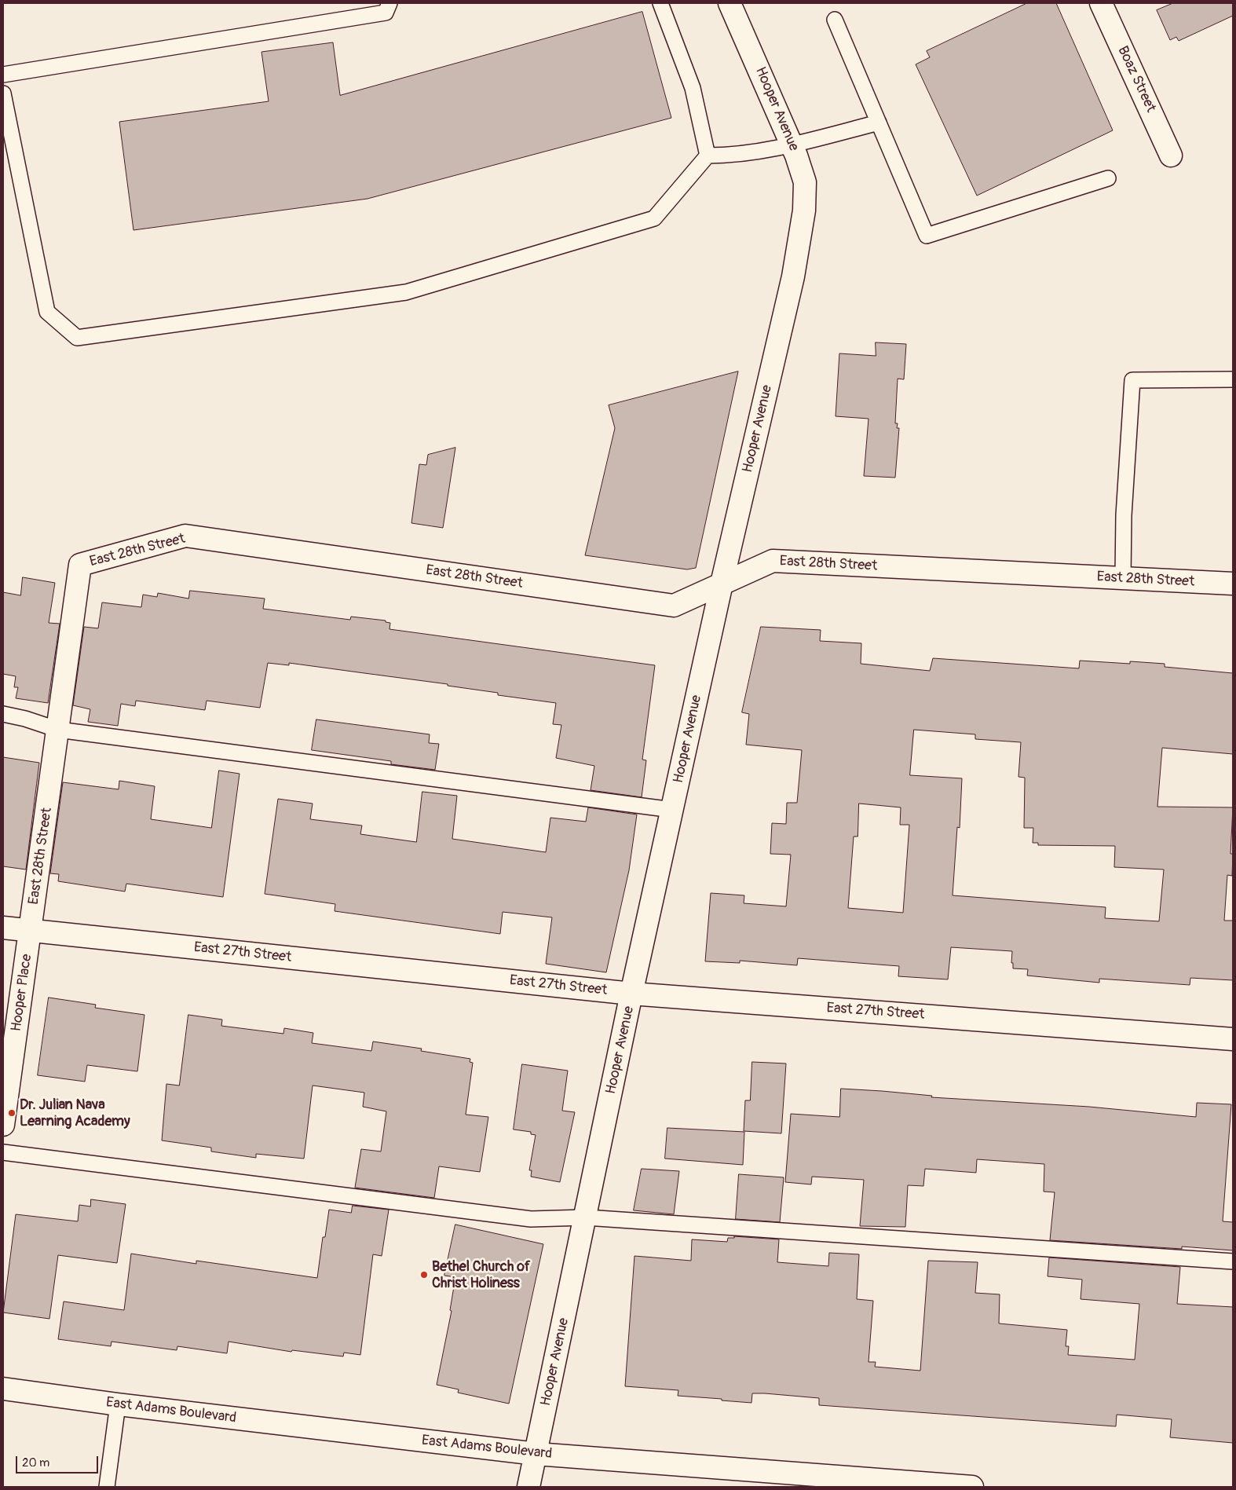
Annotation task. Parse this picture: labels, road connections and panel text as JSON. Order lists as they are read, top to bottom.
{
  "streets": {
    "street": [
      "Boaz Street",
      "Hooper Avenue",
      "East 28th Street",
      "East 27th Street",
      "Hooper Place",
      "East Adams Boulevard"
    ]
  },
  "crossings": [
    ["Hooper Avenue", "East 28th Street"],
    ["Hooper Avenue", "East 27th Street"],
    ["Hooper Avenue", "East Adams Boulevard"],
    ["East 28th Street", "East 27th Street"],
    ["East 28th Street", "Hooper Place"],
    ["East 27th Street", "Hooper Place"]
  ],
  "places": ["Dr. Julian Nava Learning Academy", "Bethel Church of Christ Holiness"],
  "scale_bar": "20 m"
}
